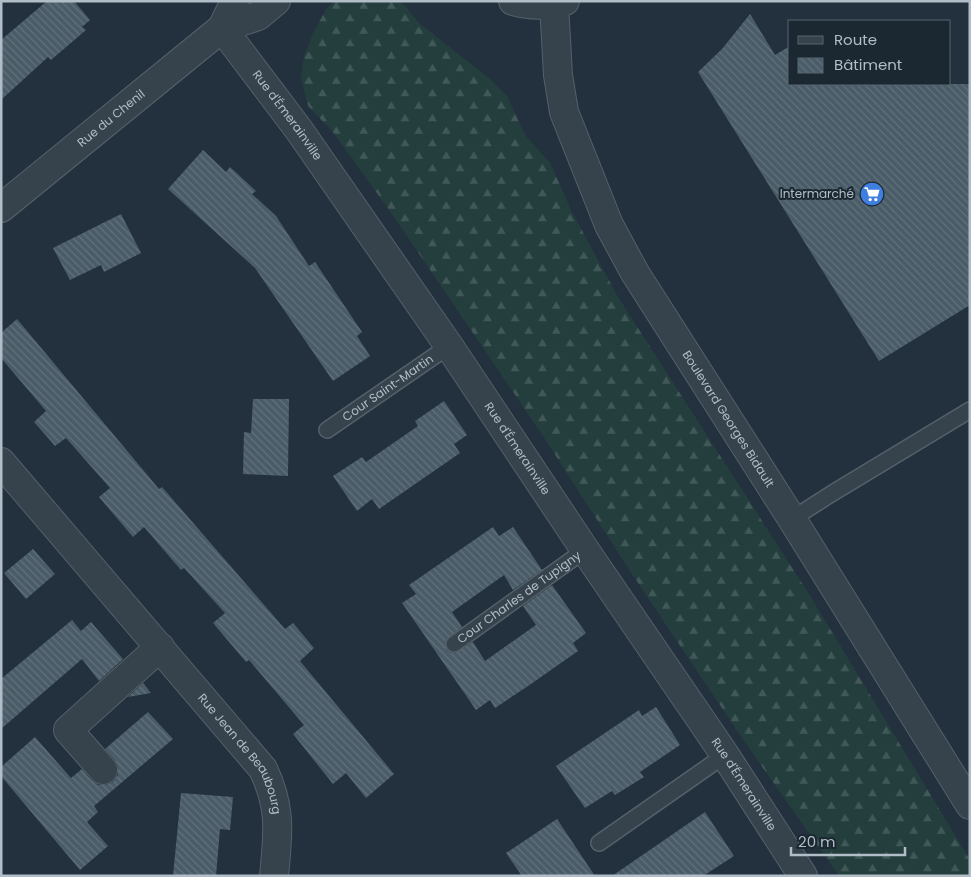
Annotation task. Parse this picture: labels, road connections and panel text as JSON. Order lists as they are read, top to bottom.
{
  "streets": {
    "street": [
      "Rue d'Émerainville",
      "Rue du Chenil",
      "Boulevard Georges Bidault",
      "Rue Jean de Beaubourg"
    ],
    "lane": ["Cour Saint-Martin", "Cour Charles de Tupigny"]
  },
  "crossings": [
    ["Rue d'Émerainville", "Rue du Chenil"],
    ["Rue d'Émerainville", "Cour Saint-Martin"],
    ["Rue d'Émerainville", "Cour Charles de Tupigny"]
  ],
  "places": {
    "supermarket": ["Intermarché"]
  },
  "legend": ["Route", "Bâtiment"],
  "scale_bar": "20 m"
}
